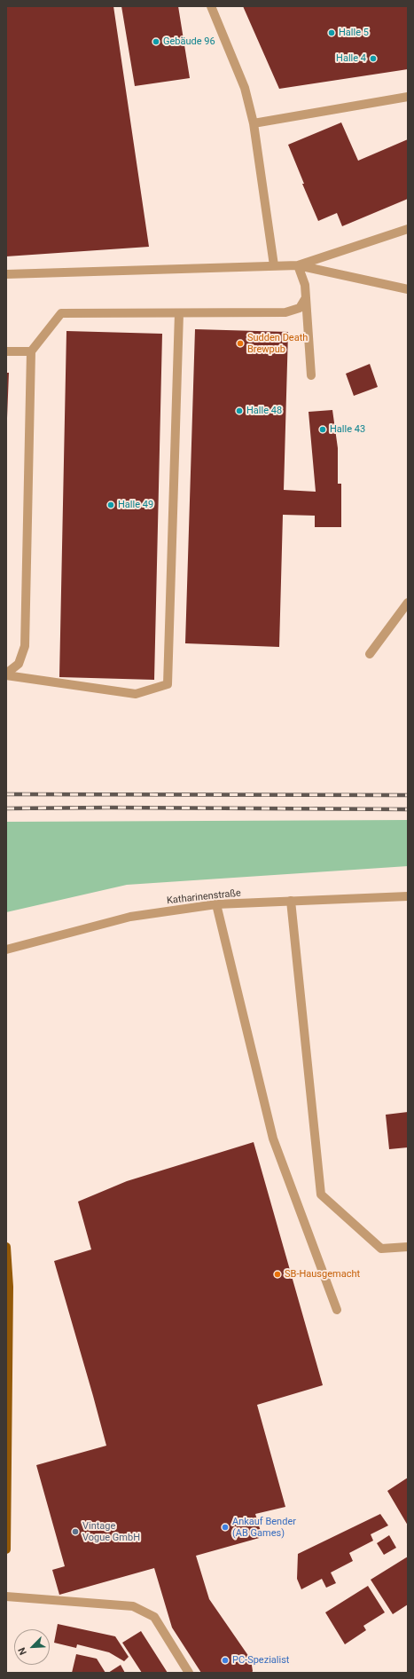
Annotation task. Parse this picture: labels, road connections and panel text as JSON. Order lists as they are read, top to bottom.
{
  "streets": {
    "street": ["Katharinenstraße"]
  },
  "places": [
    "Halle 5",
    "Gebäude 96",
    "Halle 4",
    "Sudden Death Brewpub",
    "Halle 48",
    "Halle 43",
    "Halle 49",
    "SB-Hausgemacht",
    "Ankauf Bender (AB Games)",
    "Vintage Vogue GmbH",
    "PC-Spezialist"
  ],
  "north": "bottom left"
}
